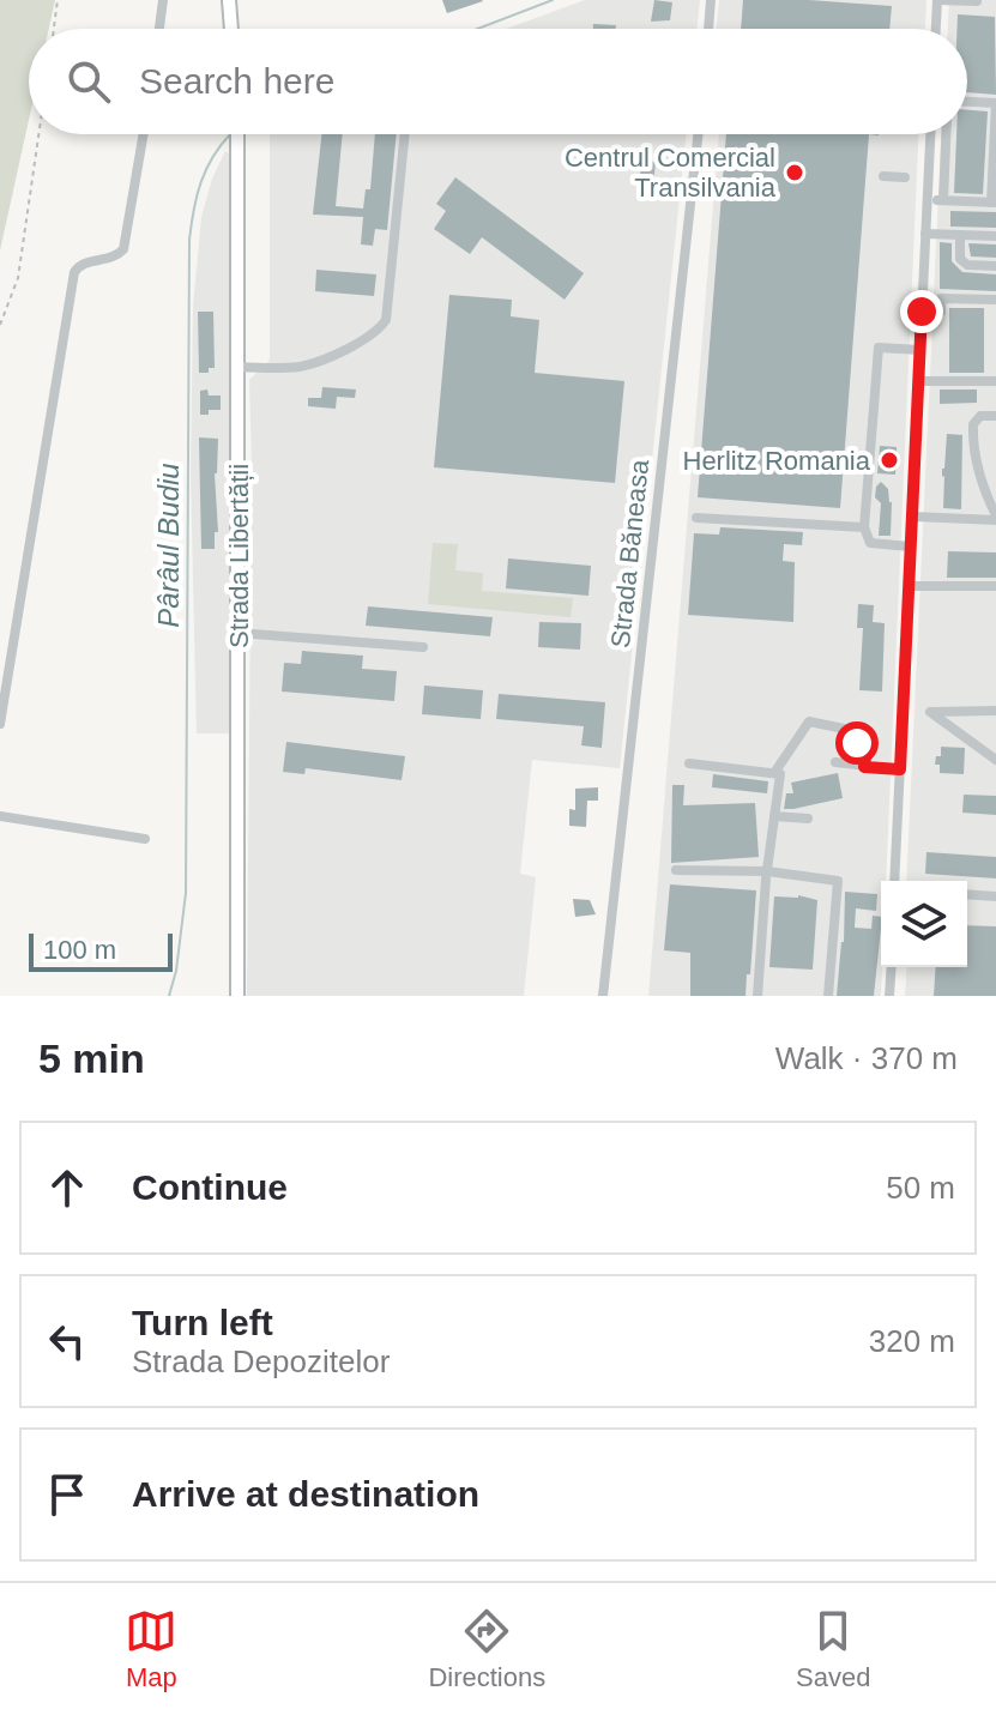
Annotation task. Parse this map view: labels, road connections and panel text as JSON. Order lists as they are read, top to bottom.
{
  "streets": {
    "main road": ["Strada Libertății"],
    "street": ["Strada Băneasa"]
  },
  "water": ["Pârâul Budiu"],
  "places": ["Centrul Comercial Transilvania", "Herlitz Romania"],
  "scale_bar": "100 m",
  "page": {
    "search": "Search here",
    "scale": "100 m",
    "heading": ["5 min", "Walk · 370 m"],
    "list": [
      ["Continue", "50 m"],
      ["Turn left", "Strada Depozitelor", "320 m"],
      "Arrive at destination"
    ],
    "nav": ["Map", "Directions", "Saved"]
  }
}
